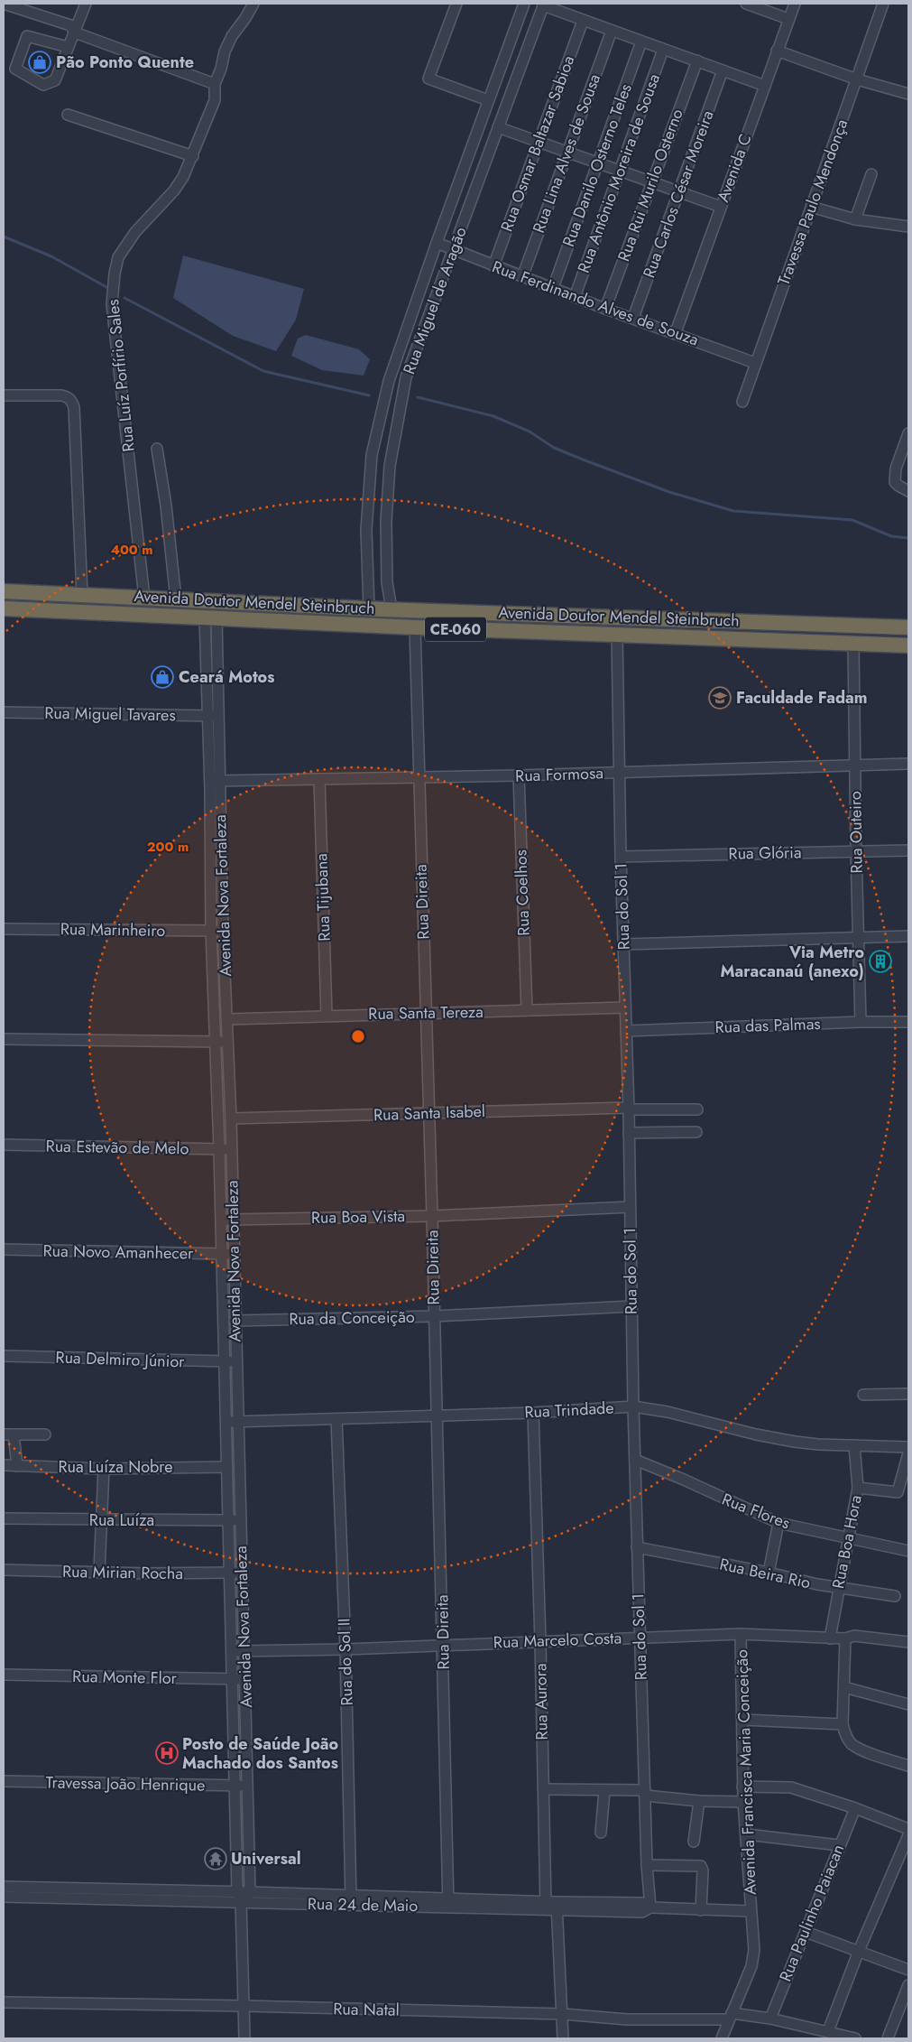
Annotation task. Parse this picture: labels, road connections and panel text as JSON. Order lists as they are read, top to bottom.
{
  "streets": {
    "highway": ["Avenida Doutor Mendel Steinbruch", "CE-060"],
    "street": [
      "Rua Osmar Baltazar Sabioa",
      "Rua Lina Alves de Sousa",
      "Rua Danilo Osterno Teles",
      "Avenida C",
      "Rua Antônio Moreira de Sousa",
      "Rua Rui Murilo Osterno",
      "Rua Carlos César Moreira",
      "Travessa Paulo Mendonça",
      "Rua Miguel de Aragão",
      "Rua Ferdinando Alves de Souza",
      "Rua Luíz Porfírio Sales",
      "Rua Miguel Tavares",
      "Rua Formosa",
      "Rua Outeiro",
      "Rua Glória",
      "Rua Coelhos",
      "Avenida Nova Fortaleza",
      "Rua Tijubana",
      "Rua Direita",
      "Rua do Sol 1",
      "Rua Marinheiro",
      "Rua Santa Tereza",
      "Rua das Palmas",
      "Rua Santa Isabel",
      "Rua Estevão de Melo",
      "Rua Boa Vista",
      "Rua Novo Amanhecer",
      "Rua da Conceição",
      "Rua Delmiro Júnior",
      "Rua Trindade",
      "Rua Luíza Nobre",
      "Rua Flores",
      "Rua Luíza",
      "Rua Boa Hora",
      "Rua Mirian Rocha",
      "Rua Beira Rio",
      "Rua Marcelo Costa",
      "Rua do Sol II",
      "Rua Monte Flor",
      "Rua Aurora",
      "Avenida Francisca Maria Conceição",
      "Travessa João Henrique",
      "Rua 24 de Maio",
      "Rua Paulinho Paiacan",
      "Rua Natal"
    ]
  },
  "crossings": [
    ["Rua Osmar Baltazar Sabioa", "Rua Ferdinando Alves de Souza"],
    ["Rua Lina Alves de Sousa", "Rua Ferdinando Alves de Souza"],
    ["Rua Danilo Osterno Teles", "Rua Ferdinando Alves de Souza"],
    ["Avenida C", "Rua Ferdinando Alves de Souza"],
    ["Rua Antônio Moreira de Sousa", "Rua Ferdinando Alves de Souza"],
    ["Rua Rui Murilo Osterno", "Rua Ferdinando Alves de Souza"],
    ["Rua Carlos César Moreira", "Rua Ferdinando Alves de Souza"],
    ["Travessa Paulo Mendonça", "Rua Ferdinando Alves de Souza"],
    ["Rua Miguel de Aragão", "Rua Ferdinando Alves de Souza"],
    ["Rua Miguel de Aragão", "Avenida Doutor Mendel Steinbruch"],
    ["Rua Luíz Porfírio Sales", "Avenida Doutor Mendel Steinbruch"],
    ["Avenida Doutor Mendel Steinbruch", "Rua Outeiro"],
    ["Avenida Doutor Mendel Steinbruch", "Avenida Nova Fortaleza"],
    ["Avenida Doutor Mendel Steinbruch", "Rua Direita"],
    ["Avenida Doutor Mendel Steinbruch", "Rua do Sol 1"],
    ["Rua Miguel Tavares", "Avenida Nova Fortaleza"],
    ["Rua Formosa", "Rua Outeiro"],
    ["Rua Formosa", "Rua Coelhos"],
    ["Rua Formosa", "Avenida Nova Fortaleza"],
    ["Rua Formosa", "Rua Tijubana"],
    ["Rua Formosa", "Rua Direita"],
    ["Rua Formosa", "Rua do Sol 1"],
    ["Rua Outeiro", "Rua Glória"],
    ["Rua Outeiro", "Rua das Palmas"],
    ["Rua Glória", "Rua do Sol 1"],
    ["Rua Coelhos", "Rua Santa Tereza"],
    ["Avenida Nova Fortaleza", "Rua Marinheiro"],
    ["Avenida Nova Fortaleza", "Rua Santa Tereza"],
    ["Avenida Nova Fortaleza", "Rua Santa Isabel"],
    ["Avenida Nova Fortaleza", "Rua Estevão de Melo"],
    ["Avenida Nova Fortaleza", "Rua Boa Vista"],
    ["Avenida Nova Fortaleza", "Rua Novo Amanhecer"],
    ["Avenida Nova Fortaleza", "Rua da Conceição"],
    ["Avenida Nova Fortaleza", "Rua Delmiro Júnior"],
    ["Avenida Nova Fortaleza", "Rua Trindade"],
    ["Avenida Nova Fortaleza", "Rua Luíza Nobre"],
    ["Avenida Nova Fortaleza", "Rua Luíza"],
    ["Avenida Nova Fortaleza", "Rua Mirian Rocha"],
    ["Avenida Nova Fortaleza", "Rua Marcelo Costa"],
    ["Avenida Nova Fortaleza", "Rua Monte Flor"],
    ["Avenida Nova Fortaleza", "Travessa João Henrique"],
    ["Avenida Nova Fortaleza", "Rua 24 de Maio"],
    ["Avenida Nova Fortaleza", "Rua Natal"],
    ["Rua Tijubana", "Rua Santa Tereza"],
    ["Rua Direita", "Rua Santa Tereza"],
    ["Rua Direita", "Rua Santa Isabel"],
    ["Rua Direita", "Rua Boa Vista"],
    ["Rua Direita", "Rua da Conceição"],
    ["Rua Direita", "Rua Trindade"],
    ["Rua Direita", "Rua Marcelo Costa"],
    ["Rua Direita", "Rua 24 de Maio"],
    ["Rua do Sol 1", "Rua Santa Tereza"],
    ["Rua do Sol 1", "Rua das Palmas"],
    ["Rua do Sol 1", "Rua Santa Isabel"],
    ["Rua do Sol 1", "Rua Boa Vista"],
    ["Rua do Sol 1", "Rua da Conceição"],
    ["Rua do Sol 1", "Rua Trindade"],
    ["Rua do Sol 1", "Rua Flores"],
    ["Rua do Sol 1", "Rua Beira Rio"],
    ["Rua do Sol 1", "Rua Marcelo Costa"],
    ["Rua do Sol 1", "Rua 24 de Maio"],
    ["Rua Trindade", "Rua Boa Hora"],
    ["Rua Trindade", "Rua do Sol II"],
    ["Rua Trindade", "Rua Aurora"],
    ["Rua Flores", "Rua Boa Hora"],
    ["Rua Boa Hora", "Rua Beira Rio"],
    ["Rua Boa Hora", "Rua Marcelo Costa"],
    ["Rua Marcelo Costa", "Rua do Sol II"],
    ["Rua Marcelo Costa", "Rua Aurora"],
    ["Rua Marcelo Costa", "Avenida Francisca Maria Conceição"],
    ["Rua do Sol II", "Rua 24 de Maio"],
    ["Rua Aurora", "Rua 24 de Maio"],
    ["Avenida Francisca Maria Conceição", "Rua 24 de Maio"],
    ["Avenida Francisca Maria Conceição", "Rua Natal"],
    ["Rua Paulinho Paiacan", "Rua Natal"]
  ],
  "places": {
    "shop": ["Pão Ponto Quente", "Ceará Motos"],
    "school or university": ["Faculdade Fadam"],
    "building": ["Via Metro Maracanaú (anexo)"],
    "hospital": ["Posto de Saúde João Machado dos Santos"],
    "temple": ["Universal"]
  },
  "rings": ["400 m", "200 m"]
}
